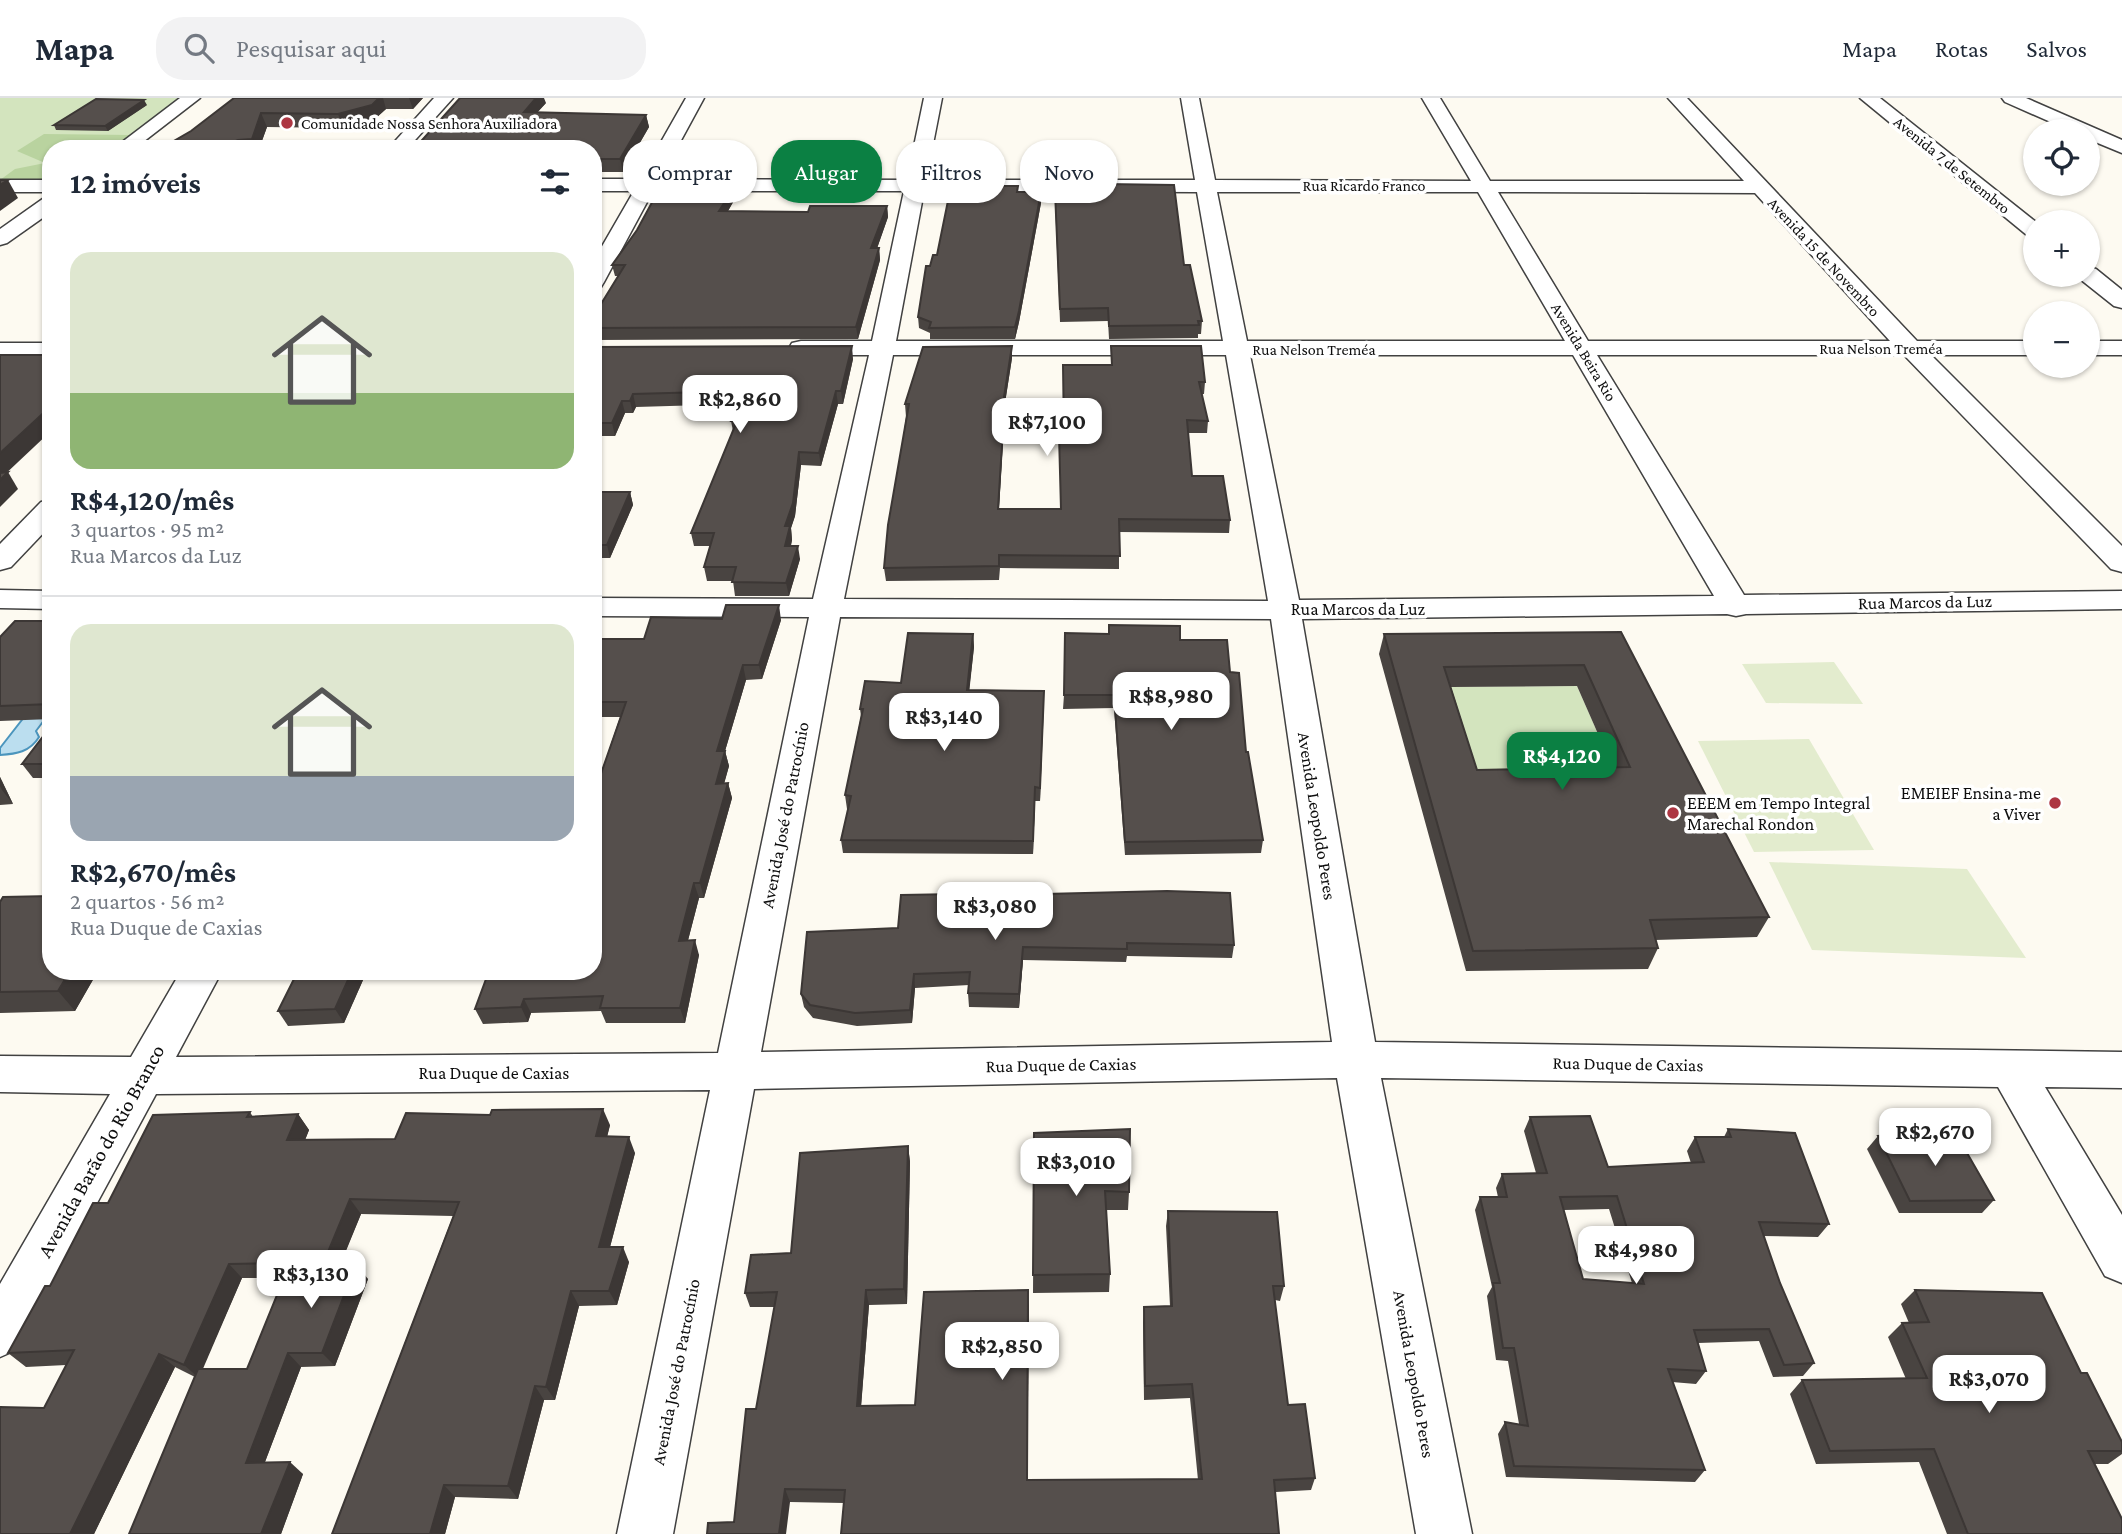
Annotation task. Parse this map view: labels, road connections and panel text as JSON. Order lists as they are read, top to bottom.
{
  "streets": {
    "street": [
      "Avenida 7 de Setembro",
      "Rua Ricardo Franco",
      "Avenida 15 de Novembro",
      "Rua Nelson Treméa",
      "Avenida Beira Rio",
      "Rua Marcos da Luz",
      "Avenida José do Patrocínio",
      "Avenida Leopoldo Peres",
      "Rua Duque de Caxias",
      "Avenida Barão do Rio Branco"
    ]
  },
  "crossings": [
    ["Rua Ricardo Franco", "Avenida 15 de Novembro"],
    ["Rua Ricardo Franco", "Avenida Beira Rio"],
    ["Rua Ricardo Franco", "Avenida Leopoldo Peres"],
    ["Avenida 15 de Novembro", "Rua Nelson Treméa"],
    ["Rua Nelson Treméa", "Avenida Beira Rio"],
    ["Rua Nelson Treméa", "Avenida José do Patrocínio"],
    ["Rua Nelson Treméa", "Avenida Leopoldo Peres"],
    ["Avenida Beira Rio", "Rua Marcos da Luz"],
    ["Rua Marcos da Luz", "Avenida José do Patrocínio"],
    ["Rua Marcos da Luz", "Avenida Leopoldo Peres"],
    ["Avenida José do Patrocínio", "Rua Duque de Caxias"],
    ["Avenida Leopoldo Peres", "Rua Duque de Caxias"],
    ["Rua Duque de Caxias", "Avenida Barão do Rio Branco"]
  ],
  "places": ["Comunidade Nossa Senhora Auxiliadora", "EMEIEF Ensina-me a Viver", "EEEM em Tempo Integral Marechal Rondon"],
  "page": {
    "header": "Mapa",
    "search": "Pesquisar aqui",
    "nav": ["Mapa", "Rotas", "Salvos"],
    "map_buttons": ["+", "−"],
    "chip": [
      "Comprar",
      "Alugar",
      "Filtros",
      "Novo"
    ],
    "heading": "12 imóveis",
    "list": [
      {
        "name": "R$4,120/mês",
        "note": "3 quartos · 95 m² · Rua Marcos da Luz"
      },
      {
        "name": "R$2,670/mês",
        "note": "2 quartos · 56 m² · Rua Duque de Caxias"
      }
    ],
    "price": [
      "R$2,860",
      "R$7,100",
      "R$8,980",
      "R$3,140",
      "R$4,120",
      "R$3,080",
      "R$2,670",
      "R$3,010",
      "R$4,980",
      "R$3,130",
      "R$2,850",
      "R$3,070"
    ]
  }
}
